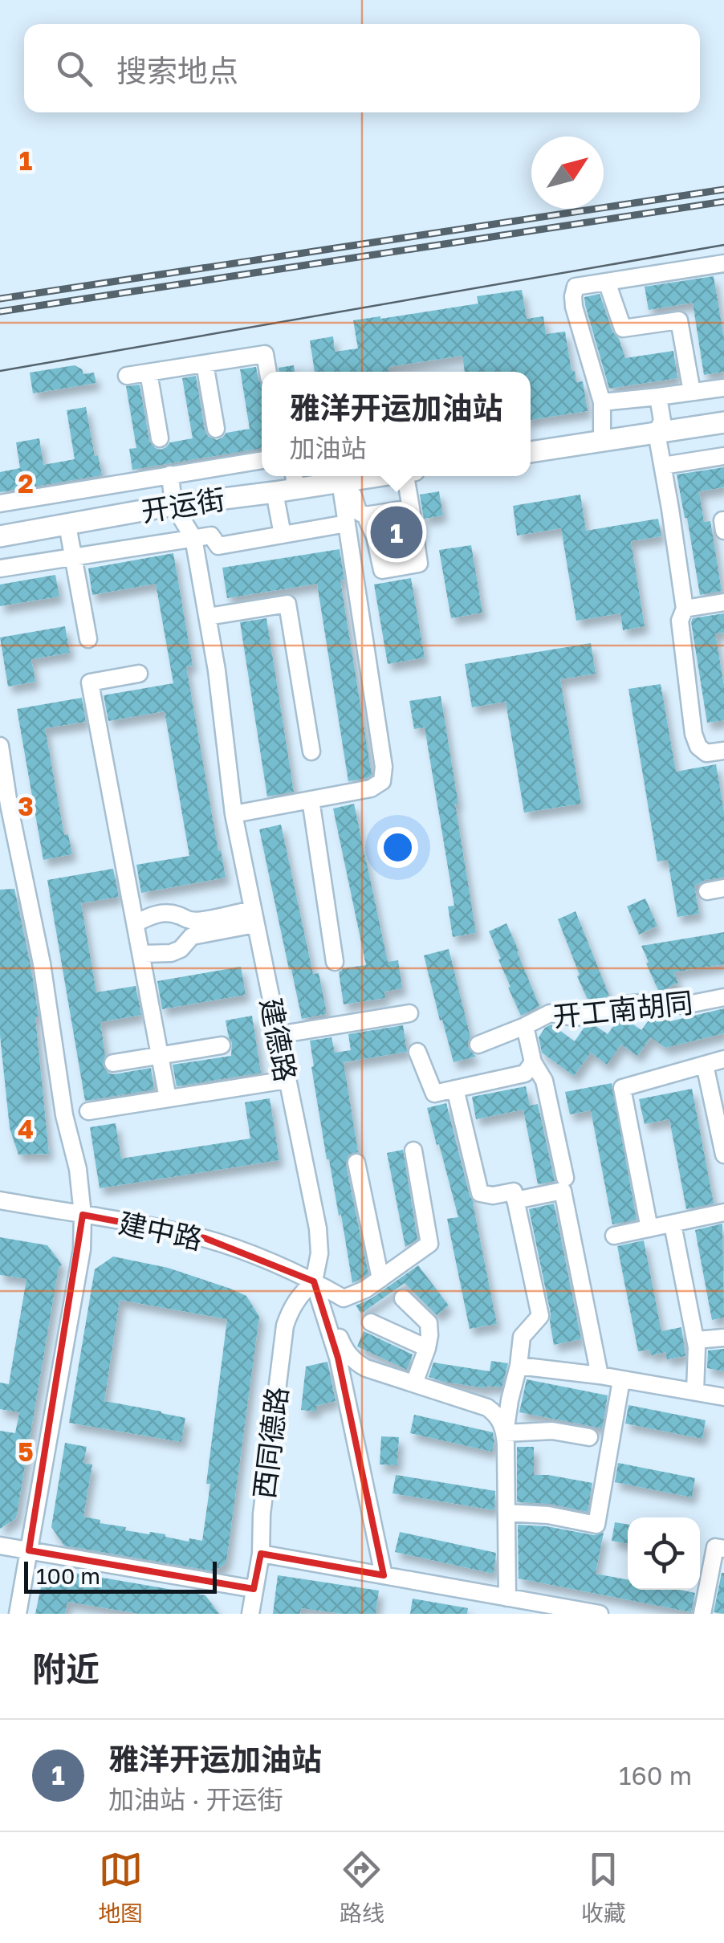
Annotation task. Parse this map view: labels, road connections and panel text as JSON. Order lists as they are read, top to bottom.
{
  "streets": {
    "main road": ["开运街"],
    "street": [
      "开工南胡同",
      "建德路",
      "建中路",
      "西同德路"
    ]
  },
  "crossings": [
    ["开运街", "建德路"],
    ["建德路", "建中路"],
    ["建德路", "西同德路"],
    ["建中路", "西同德路"]
  ],
  "scale_bar": "100 m",
  "north": "top right",
  "page": {
    "search": "搜索地点",
    "popup": ["雅洋开运加油站", "加油站"],
    "pins": "1",
    "scale": "100 m",
    "heading": "附近",
    "list": [
      {
        "mark": "1",
        "name": "雅洋开运加油站",
        "note": "加油站 · 开运街",
        "value": "160 m"
      }
    ],
    "nav": ["地图", "路线", "收藏"]
  },
  "grid": {
    "rows": [
      "1",
      "2",
      "3",
      "4",
      "5"
    ]
  }
}
